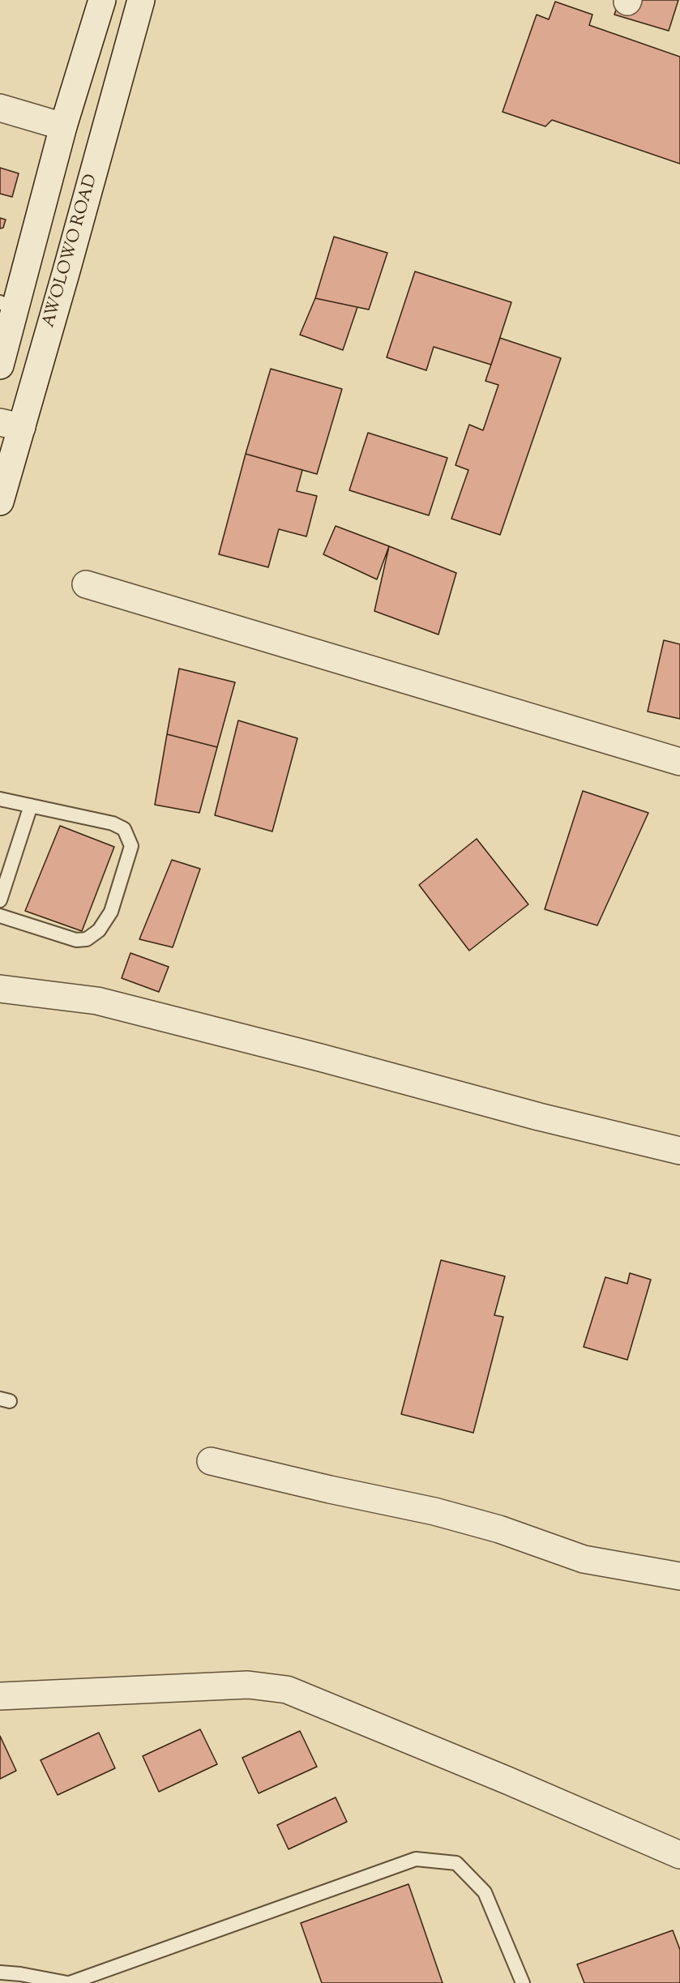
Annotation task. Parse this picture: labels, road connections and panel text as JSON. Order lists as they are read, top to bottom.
{
  "streets": {
    "street": ["AWOLOWO ROAD"]
  }
}
